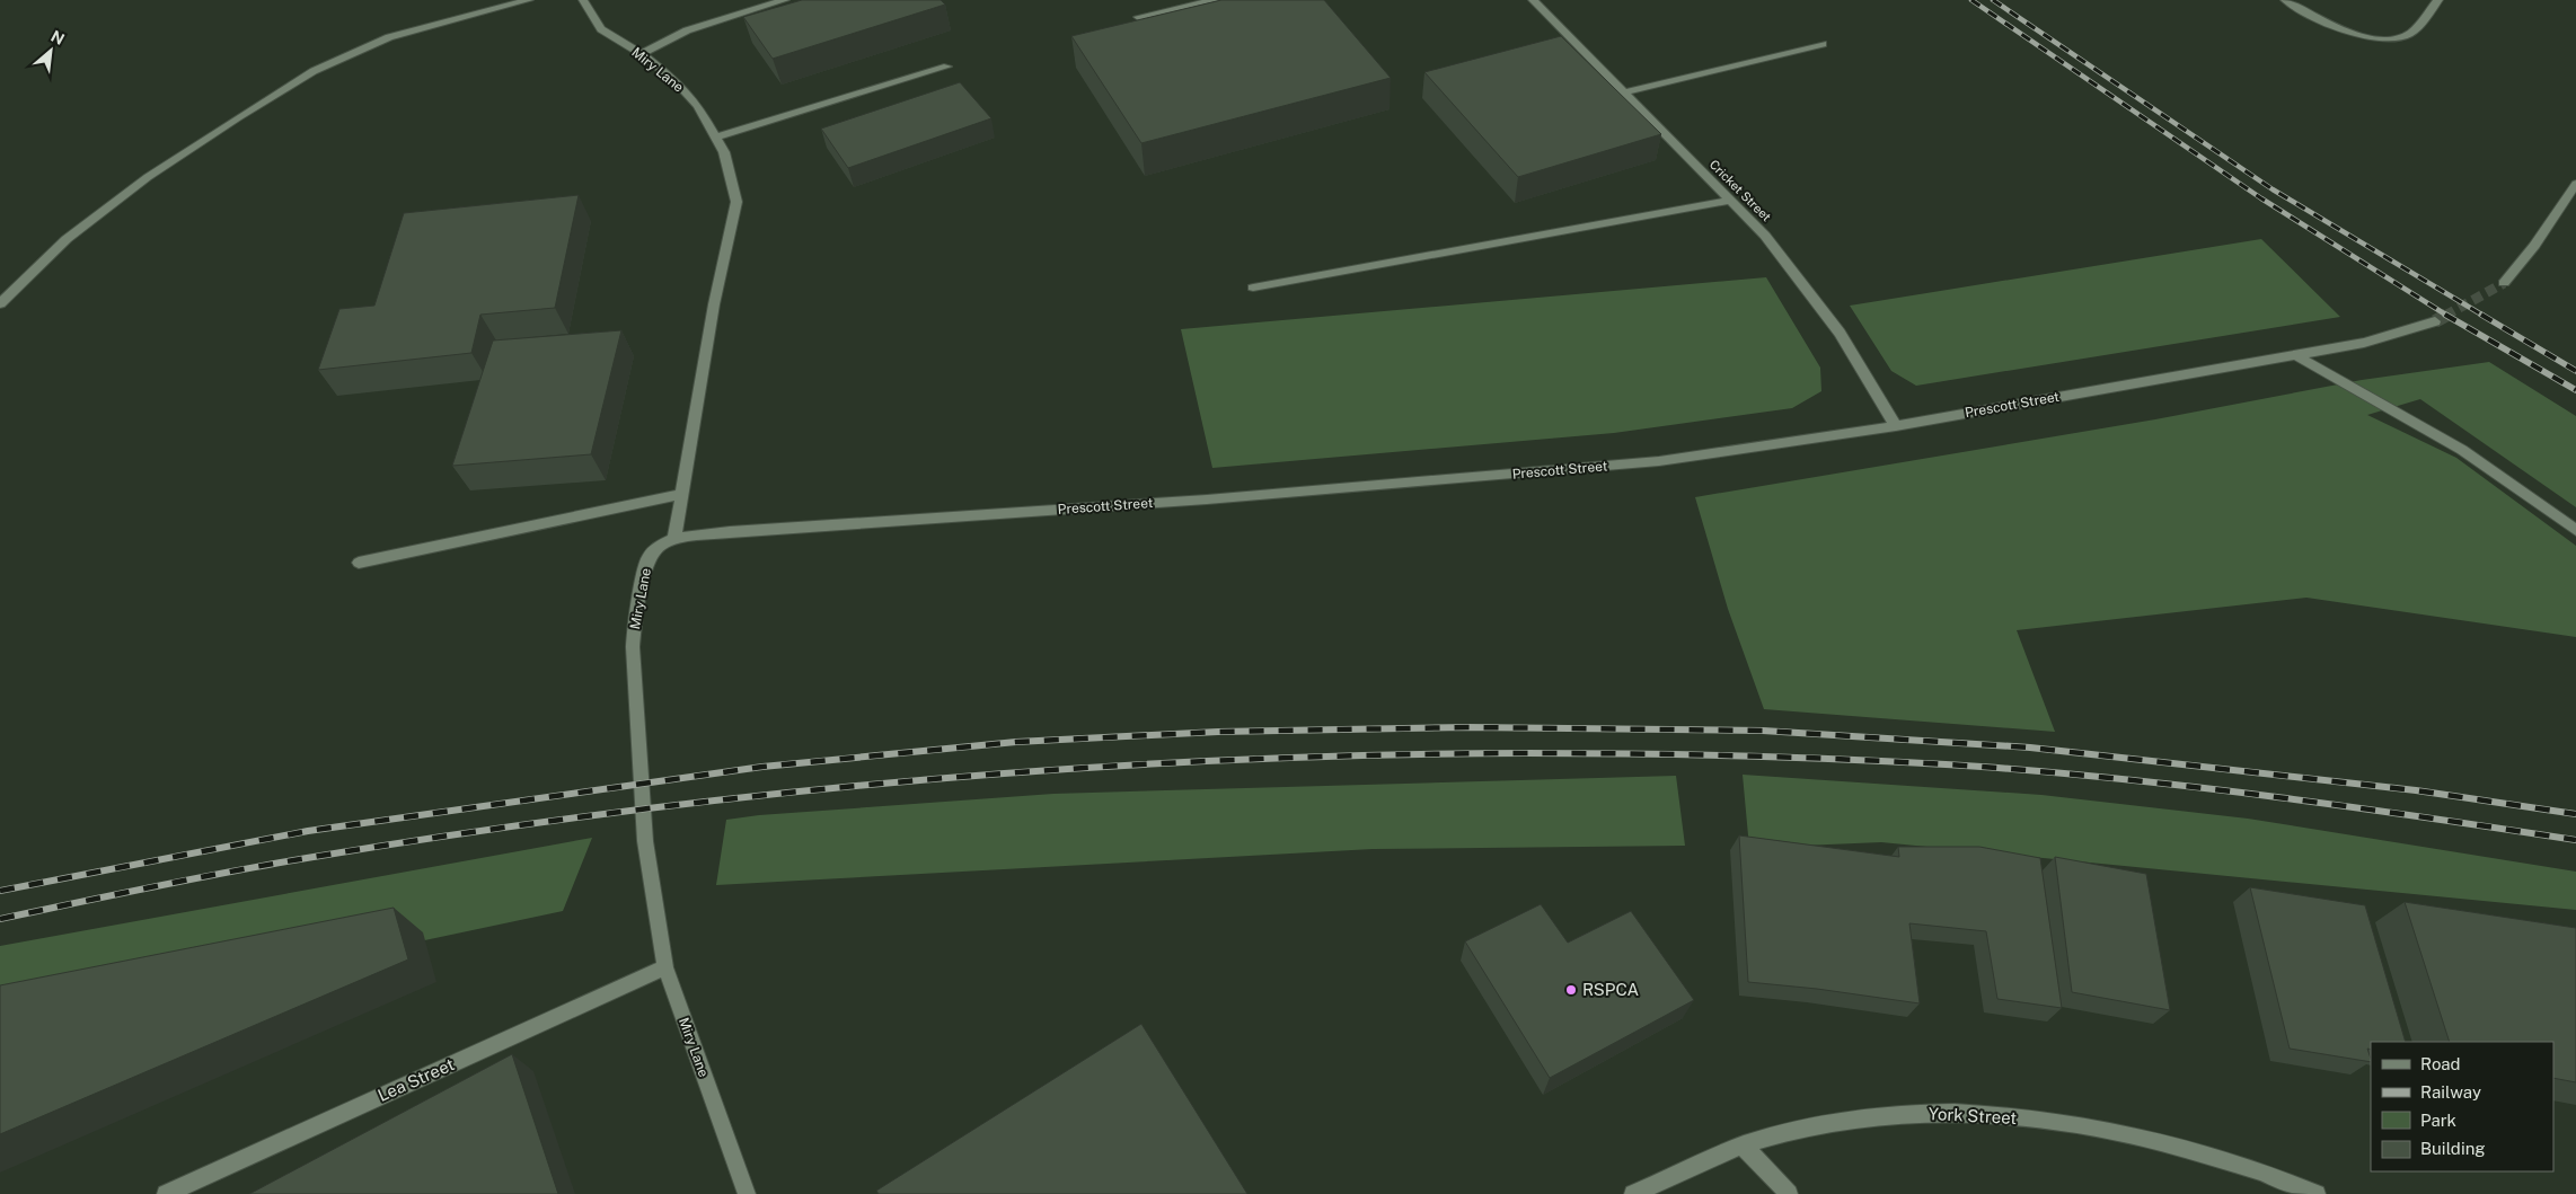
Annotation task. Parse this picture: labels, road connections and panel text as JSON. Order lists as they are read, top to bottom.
{
  "streets": {
    "street": [
      "Miry Lane",
      "Cricket Street",
      "Prescott Street",
      "Lea Street",
      "York Street"
    ]
  },
  "crossings": [
    ["Miry Lane", "Prescott Street"],
    ["Miry Lane", "Lea Street"],
    ["Cricket Street", "Prescott Street"]
  ],
  "places": ["RSPCA"],
  "legend": [
    "Road",
    "Railway",
    "Park",
    "Building"
  ],
  "north": "top right"
}
